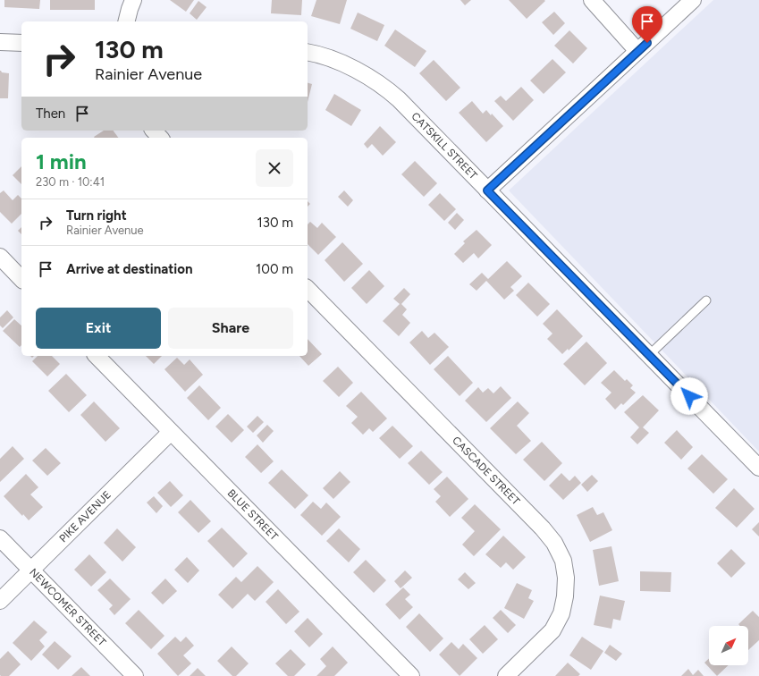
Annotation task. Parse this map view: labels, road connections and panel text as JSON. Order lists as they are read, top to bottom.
{
  "streets": {
    "street": [
      "CATSKILL STREET",
      "CASCADE STREET",
      "BLUE STREET",
      "PIKE AVENUE",
      "NEWCOMER STREET"
    ]
  },
  "crossings": [
    ["BLUE STREET", "PIKE AVENUE"],
    ["PIKE AVENUE", "NEWCOMER STREET"]
  ],
  "north": "top right",
  "page": {
    "turn": ["130 m", "Rainier Avenue"],
    "then": "Then",
    "heading": ["1 min", "230 m · 10:41"],
    "list": [
      {
        "name": "Turn right",
        "note": "Rainier Avenue",
        "value": "130 m"
      },
      {
        "name": "Arrive at destination",
        "value": "100 m"
      }
    ],
    "buttons": ["Exit", "Share"]
  }
}
